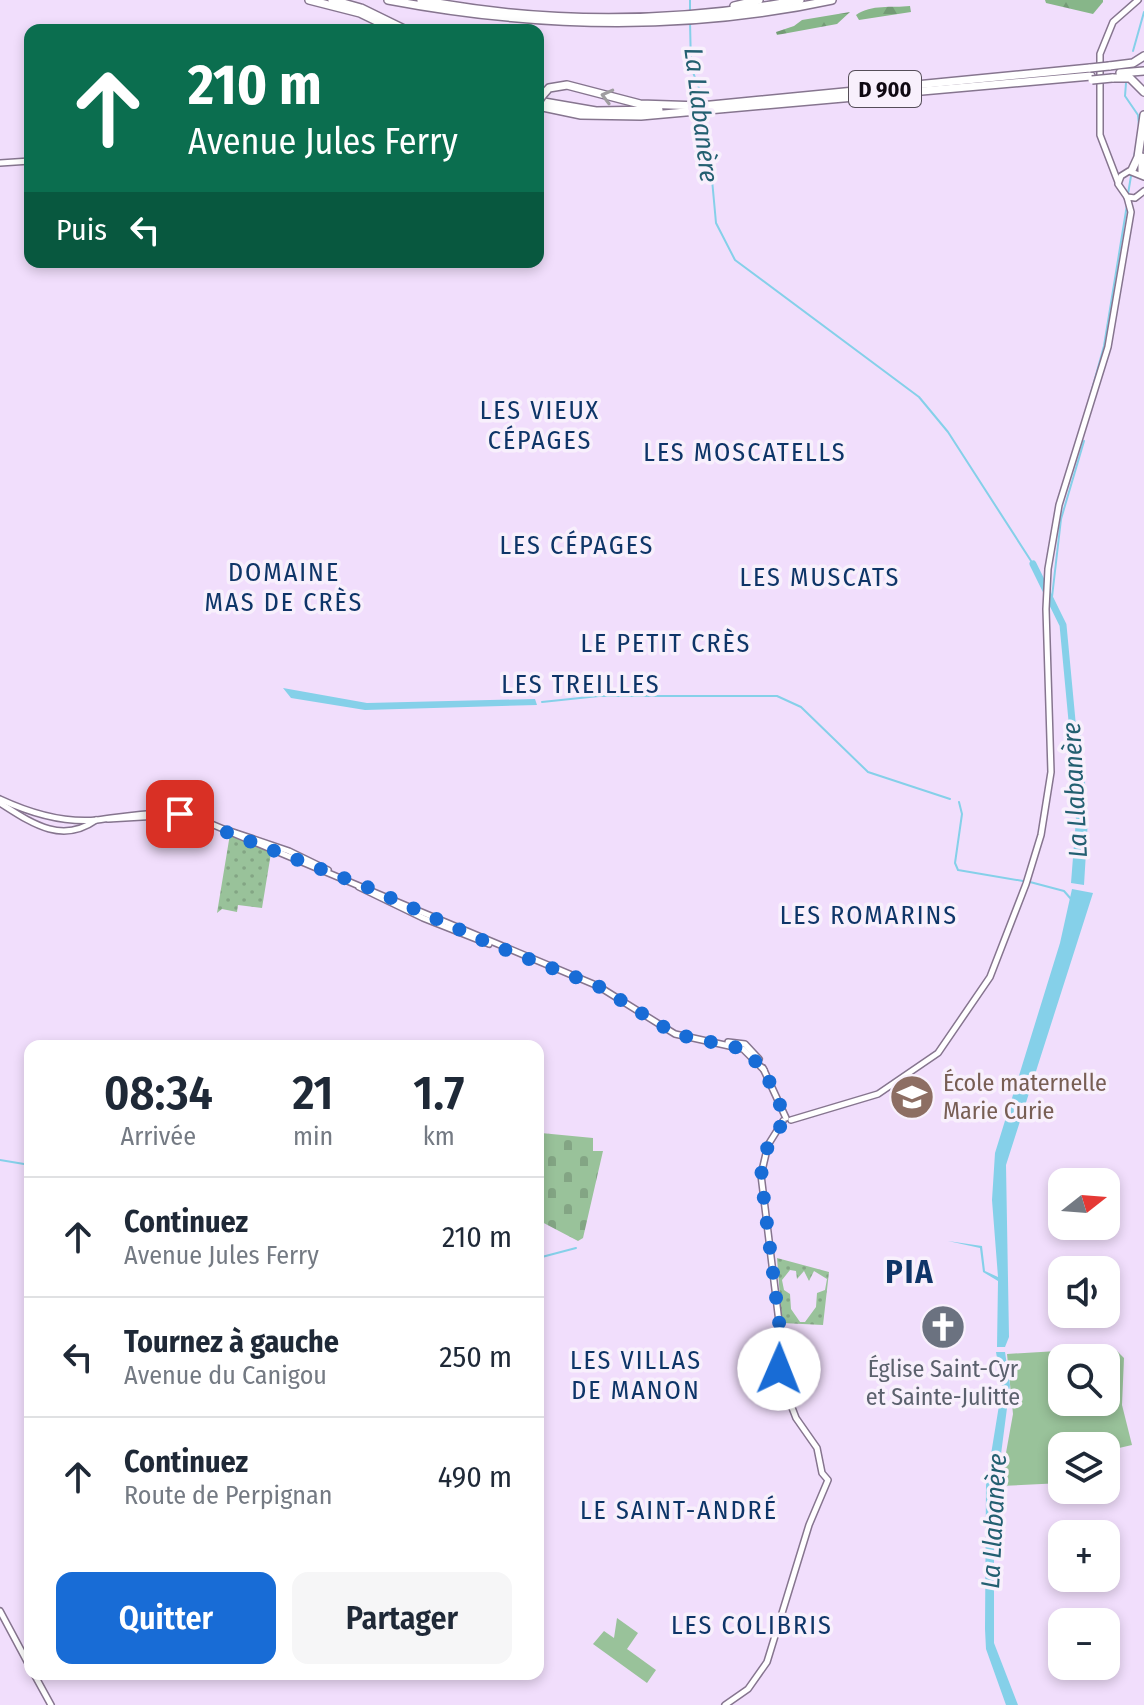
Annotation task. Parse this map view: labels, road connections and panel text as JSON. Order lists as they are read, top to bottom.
{
  "streets": {
    "highway": ["D 900"]
  },
  "districts": [
    "LES VIEUX CÉPAGES",
    "LES MOSCATELLS",
    "LES CÉPAGES",
    "DOMAINE MAS DE CRÈS",
    "LES MUSCATS",
    "LE PETIT CRÈS",
    "LES TREILLES",
    "LES ROMARINS",
    "PIA",
    "LES VILLAS DE MANON",
    "LE SAINT-ANDRÉ",
    "LES COLIBRIS"
  ],
  "water": ["La Llabanère"],
  "places": {
    "school or university": ["École maternelle Marie Curie"],
    "church": ["Église Saint-Cyr et Sainte-Julitte"]
  },
  "north": "right",
  "page": {
    "turn": ["210 m", "Avenue Jules Ferry"],
    "then": "Puis",
    "eta": [
      "08:34",
      "Arrivée",
      "21",
      "min",
      "1.7",
      "km"
    ],
    "map_buttons": ["+", "−"],
    "list": [
      {
        "name": "Continuez",
        "note": "Avenue Jules Ferry",
        "value": "210 m"
      },
      {
        "name": "Tournez à gauche",
        "note": "Avenue du Canigou",
        "value": "250 m"
      },
      {
        "name": "Continuez",
        "note": "Route de Perpignan",
        "value": "490 m"
      }
    ],
    "buttons": ["Quitter", "Partager"]
  }
}
